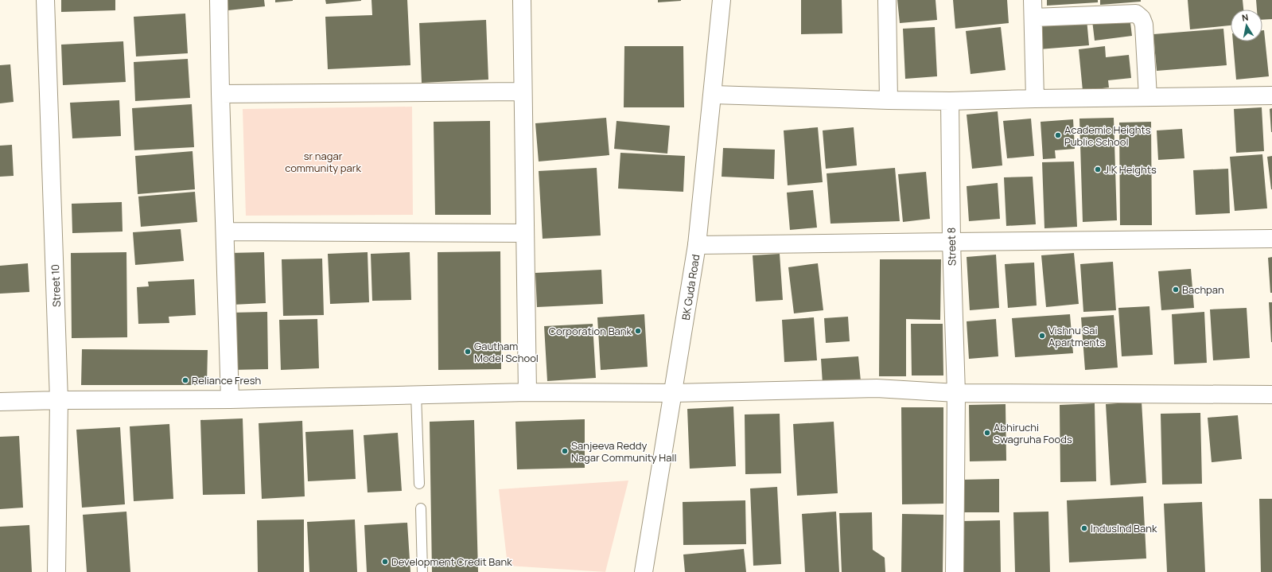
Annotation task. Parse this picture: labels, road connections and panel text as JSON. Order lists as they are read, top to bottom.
{
  "streets": {
    "street": ["Street 8", "Street 10", "BK Guda Road"]
  },
  "parks": ["sr nagar community park"],
  "places": [
    "Academic Heights Public School",
    "J.K Heights",
    "Bachpan",
    "Corporation Bank",
    "Vishnu Sai Apartments",
    "Gautham Model School",
    "Reliance Fresh",
    "Abhiruchi Swagruha Foods",
    "Sanjeeva Reddy Nagar Community Hall",
    "IndusInd Bank",
    "Development Credit Bank"
  ],
  "north": "top"
}
